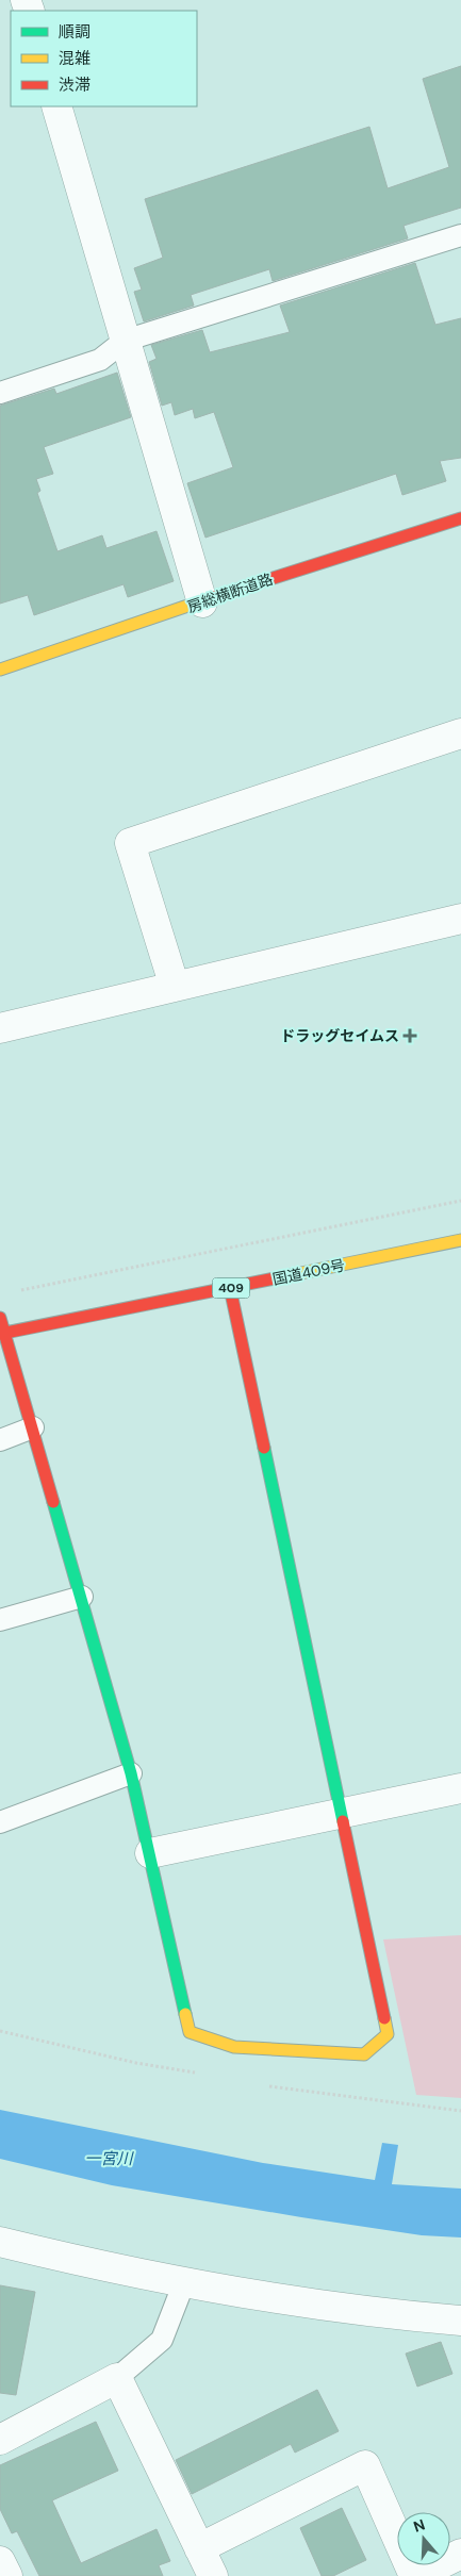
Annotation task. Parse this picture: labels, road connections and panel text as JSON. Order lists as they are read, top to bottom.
{
  "streets": {
    "main road": ["房総横断道路", "国道409号", "409"]
  },
  "water": ["一宮川"],
  "places": {
    "health": ["ドラッグセイムス"]
  },
  "legend": ["順調", "混雑", "渋滞"],
  "north": "top"
}
